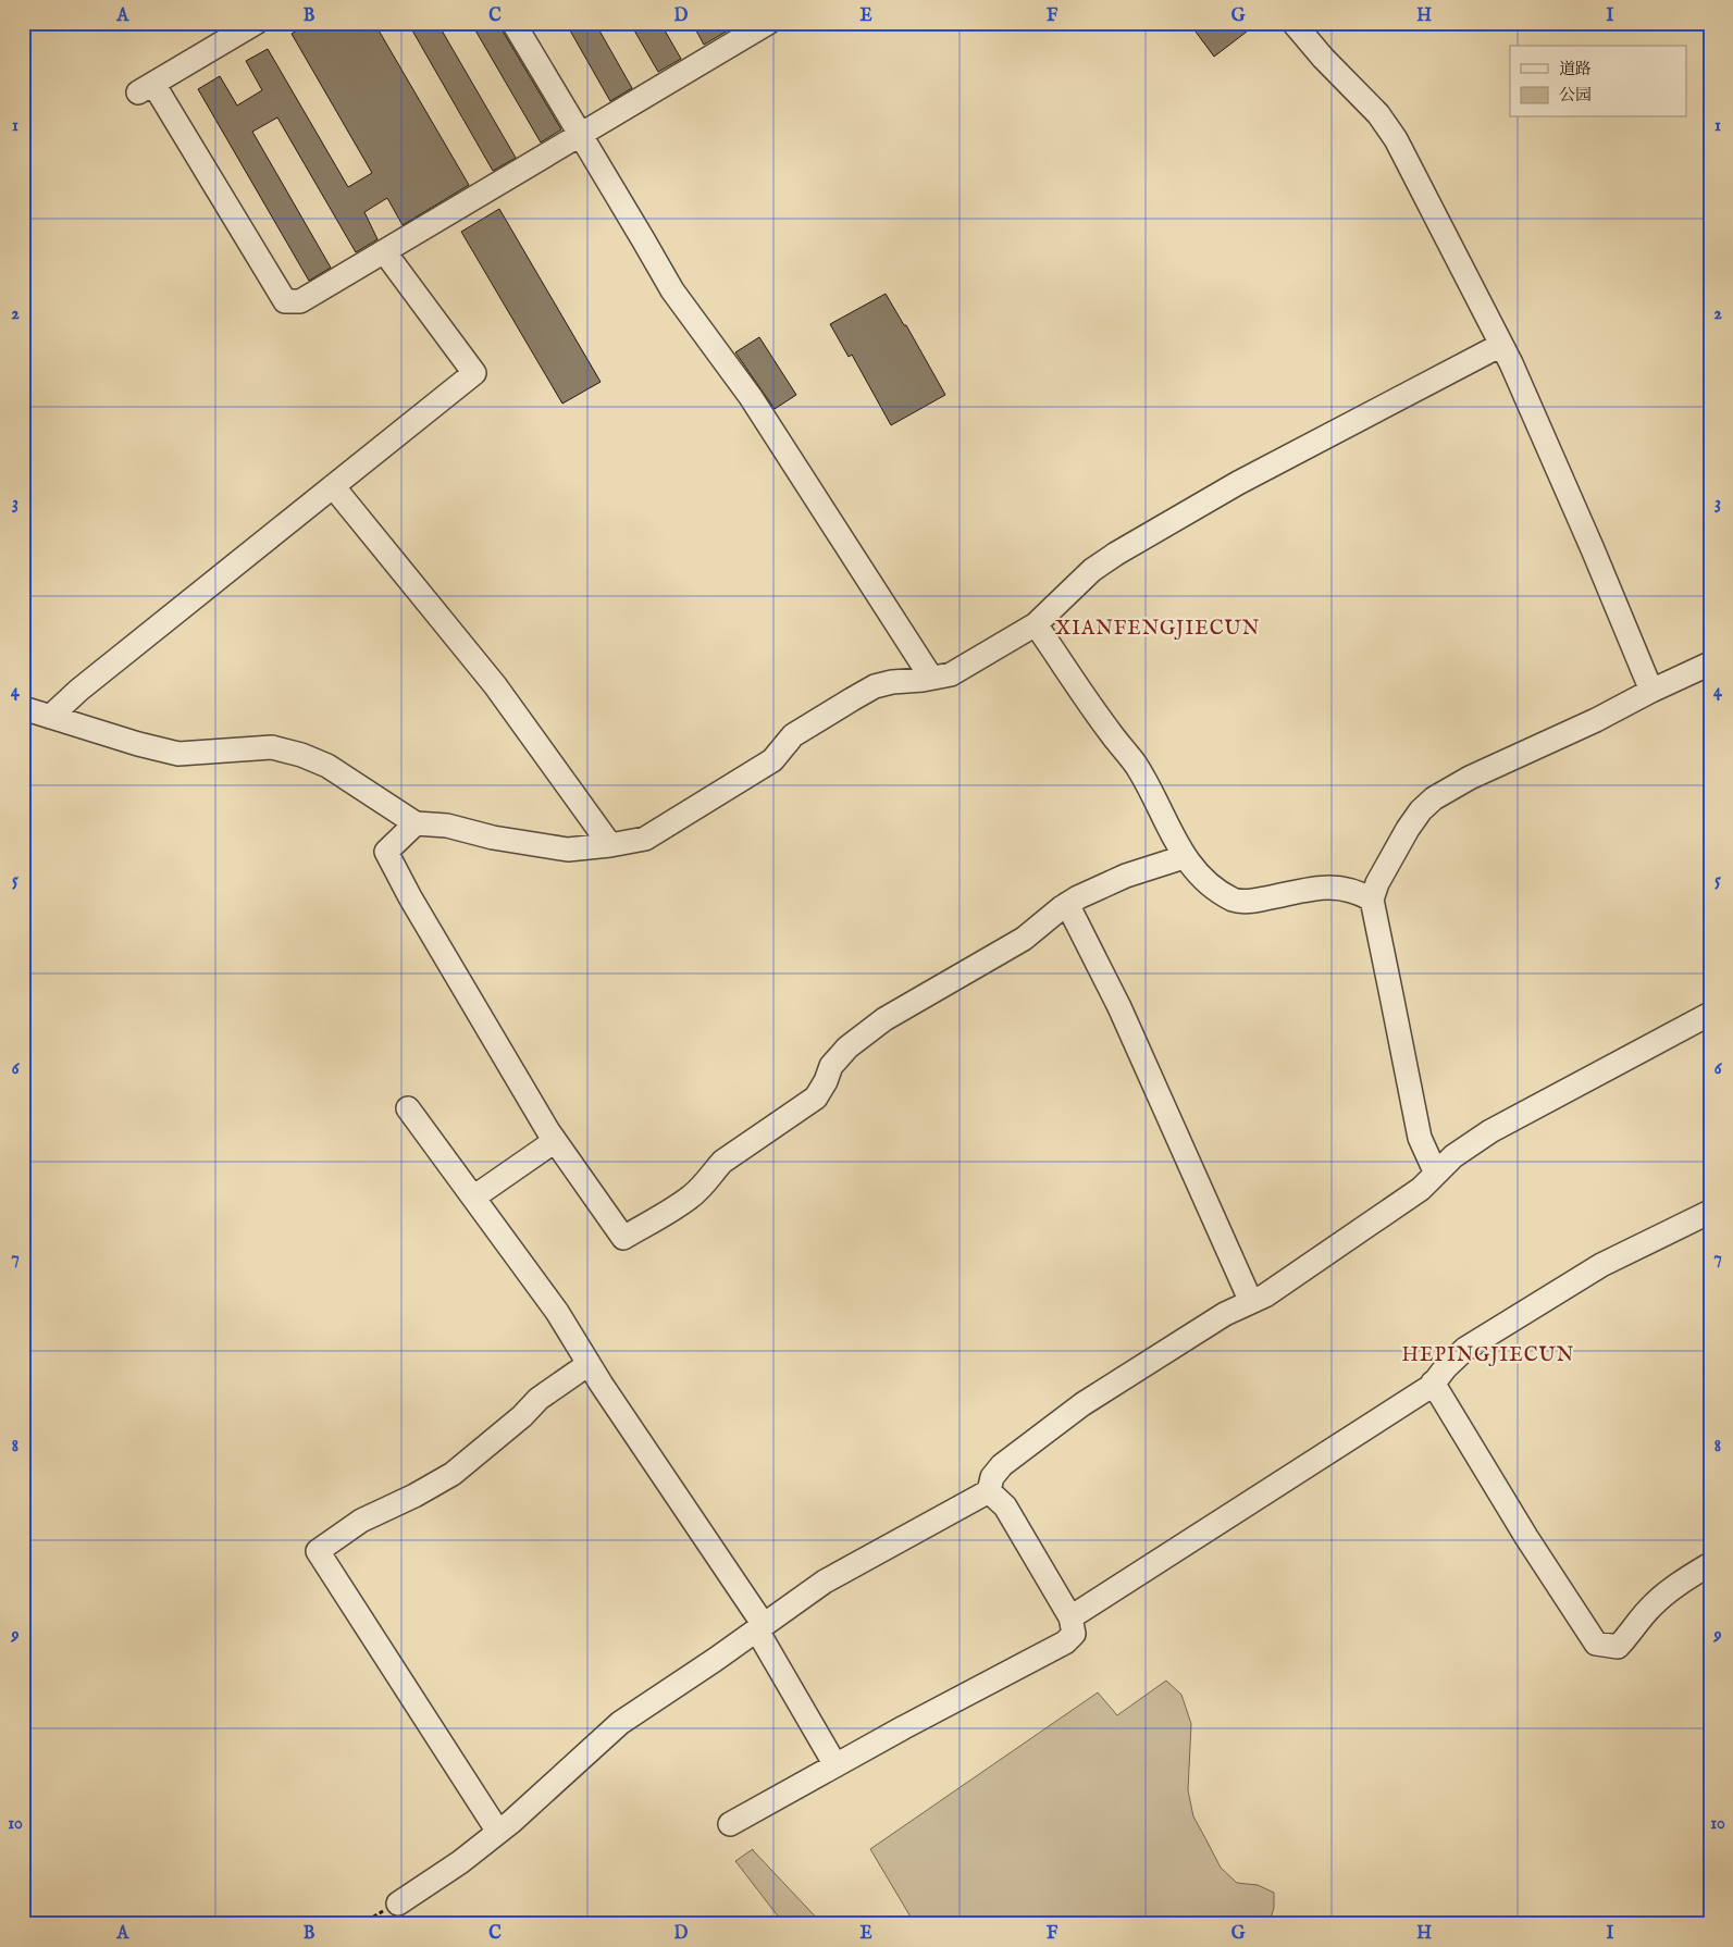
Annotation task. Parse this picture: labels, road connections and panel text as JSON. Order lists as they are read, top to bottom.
{
  "districts": ["XIANFENGJIECUN", "HEPINGJIECUN"],
  "legend": ["道路", "公园"],
  "grid": {
    "columns": [
      "A",
      "B",
      "C",
      "D",
      "E",
      "F",
      "G",
      "H",
      "I"
    ],
    "rows": [
      "1",
      "2",
      "3",
      "4",
      "5",
      "6",
      "7",
      "8",
      "9",
      "10"
    ]
  }
}
